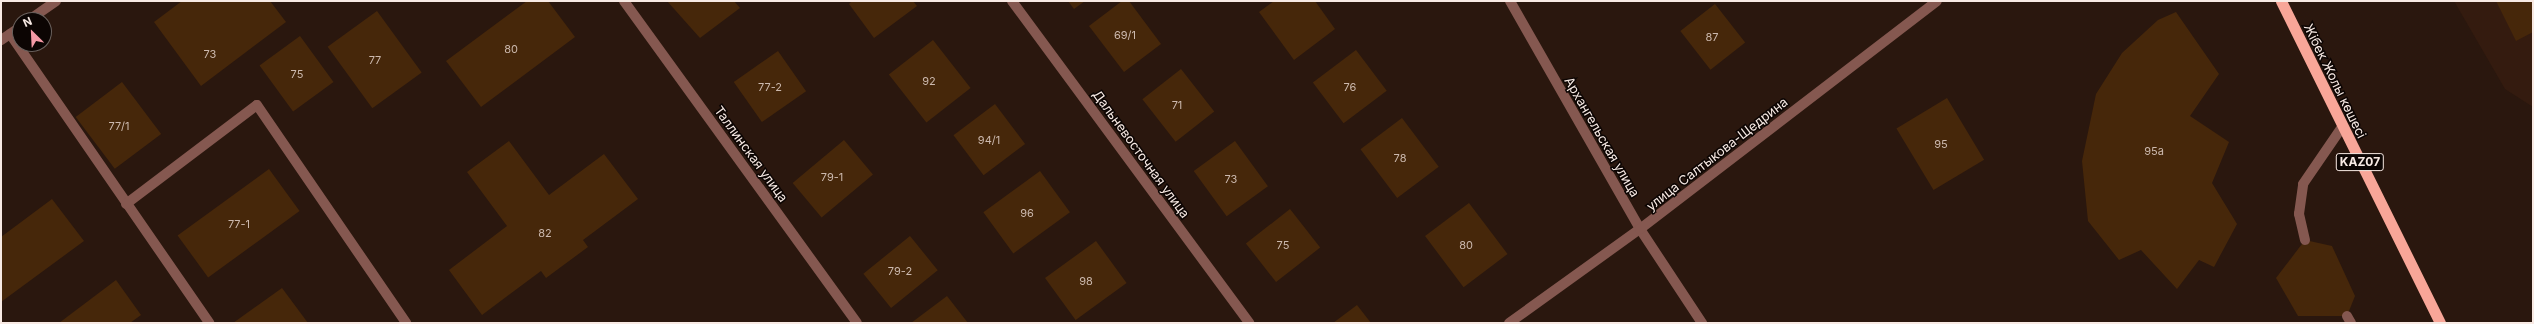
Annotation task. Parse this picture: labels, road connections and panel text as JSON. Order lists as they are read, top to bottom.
{
  "streets": {
    "highway": ["Жібек Жолы көшесі", "KAZ07"],
    "street": [
      "Архангельская улица",
      "Таллинская улица",
      "Дальневосточная улица",
      "улица Салтыкова-Щедрина"
    ]
  },
  "crossings": [
    ["Архангельская улица", "улица Салтыкова-Щедрина"]
  ],
  "house_numbers": [
    "69/1",
    "87",
    "80",
    "73",
    "77",
    "75",
    "92",
    "77-2",
    "76",
    "71",
    "77/1",
    "94/1",
    "95",
    "95а",
    "78",
    "79-1",
    "73",
    "96",
    "77-1",
    "82",
    "75",
    "80",
    "79-2",
    "98"
  ],
  "north": "top left"
}
